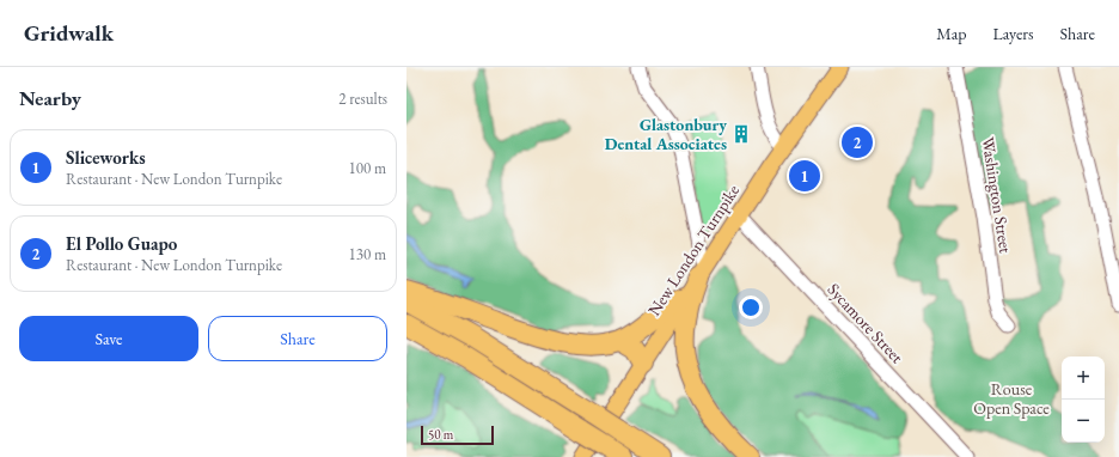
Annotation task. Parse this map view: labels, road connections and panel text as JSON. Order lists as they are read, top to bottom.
{
  "streets": {
    "main road": ["New London Turnpike"],
    "street": ["Washington Street", "Sycamore Street"]
  },
  "crossings": [
    ["New London Turnpike", "Sycamore Street"]
  ],
  "parks": ["Rouse Open Space"],
  "places": {
    "building": ["Glastonbury Dental Associates"]
  },
  "scale_bar": "50 m",
  "page": {
    "header": "Gridwalk",
    "nav": ["Map", "Layers", "Share"],
    "heading": ["Nearby", "2 results"],
    "pins": ["2", "1"],
    "list": [
      {
        "mark": "1",
        "name": "Sliceworks",
        "note": "Restaurant · New London Turnpike",
        "value": "100 m"
      },
      {
        "mark": "2",
        "name": "El Pollo Guapo",
        "note": "Restaurant · New London Turnpike",
        "value": "130 m"
      }
    ],
    "buttons": ["Save", "Share"],
    "map_buttons": ["+", "−"],
    "scale": "50 m"
  }
}
